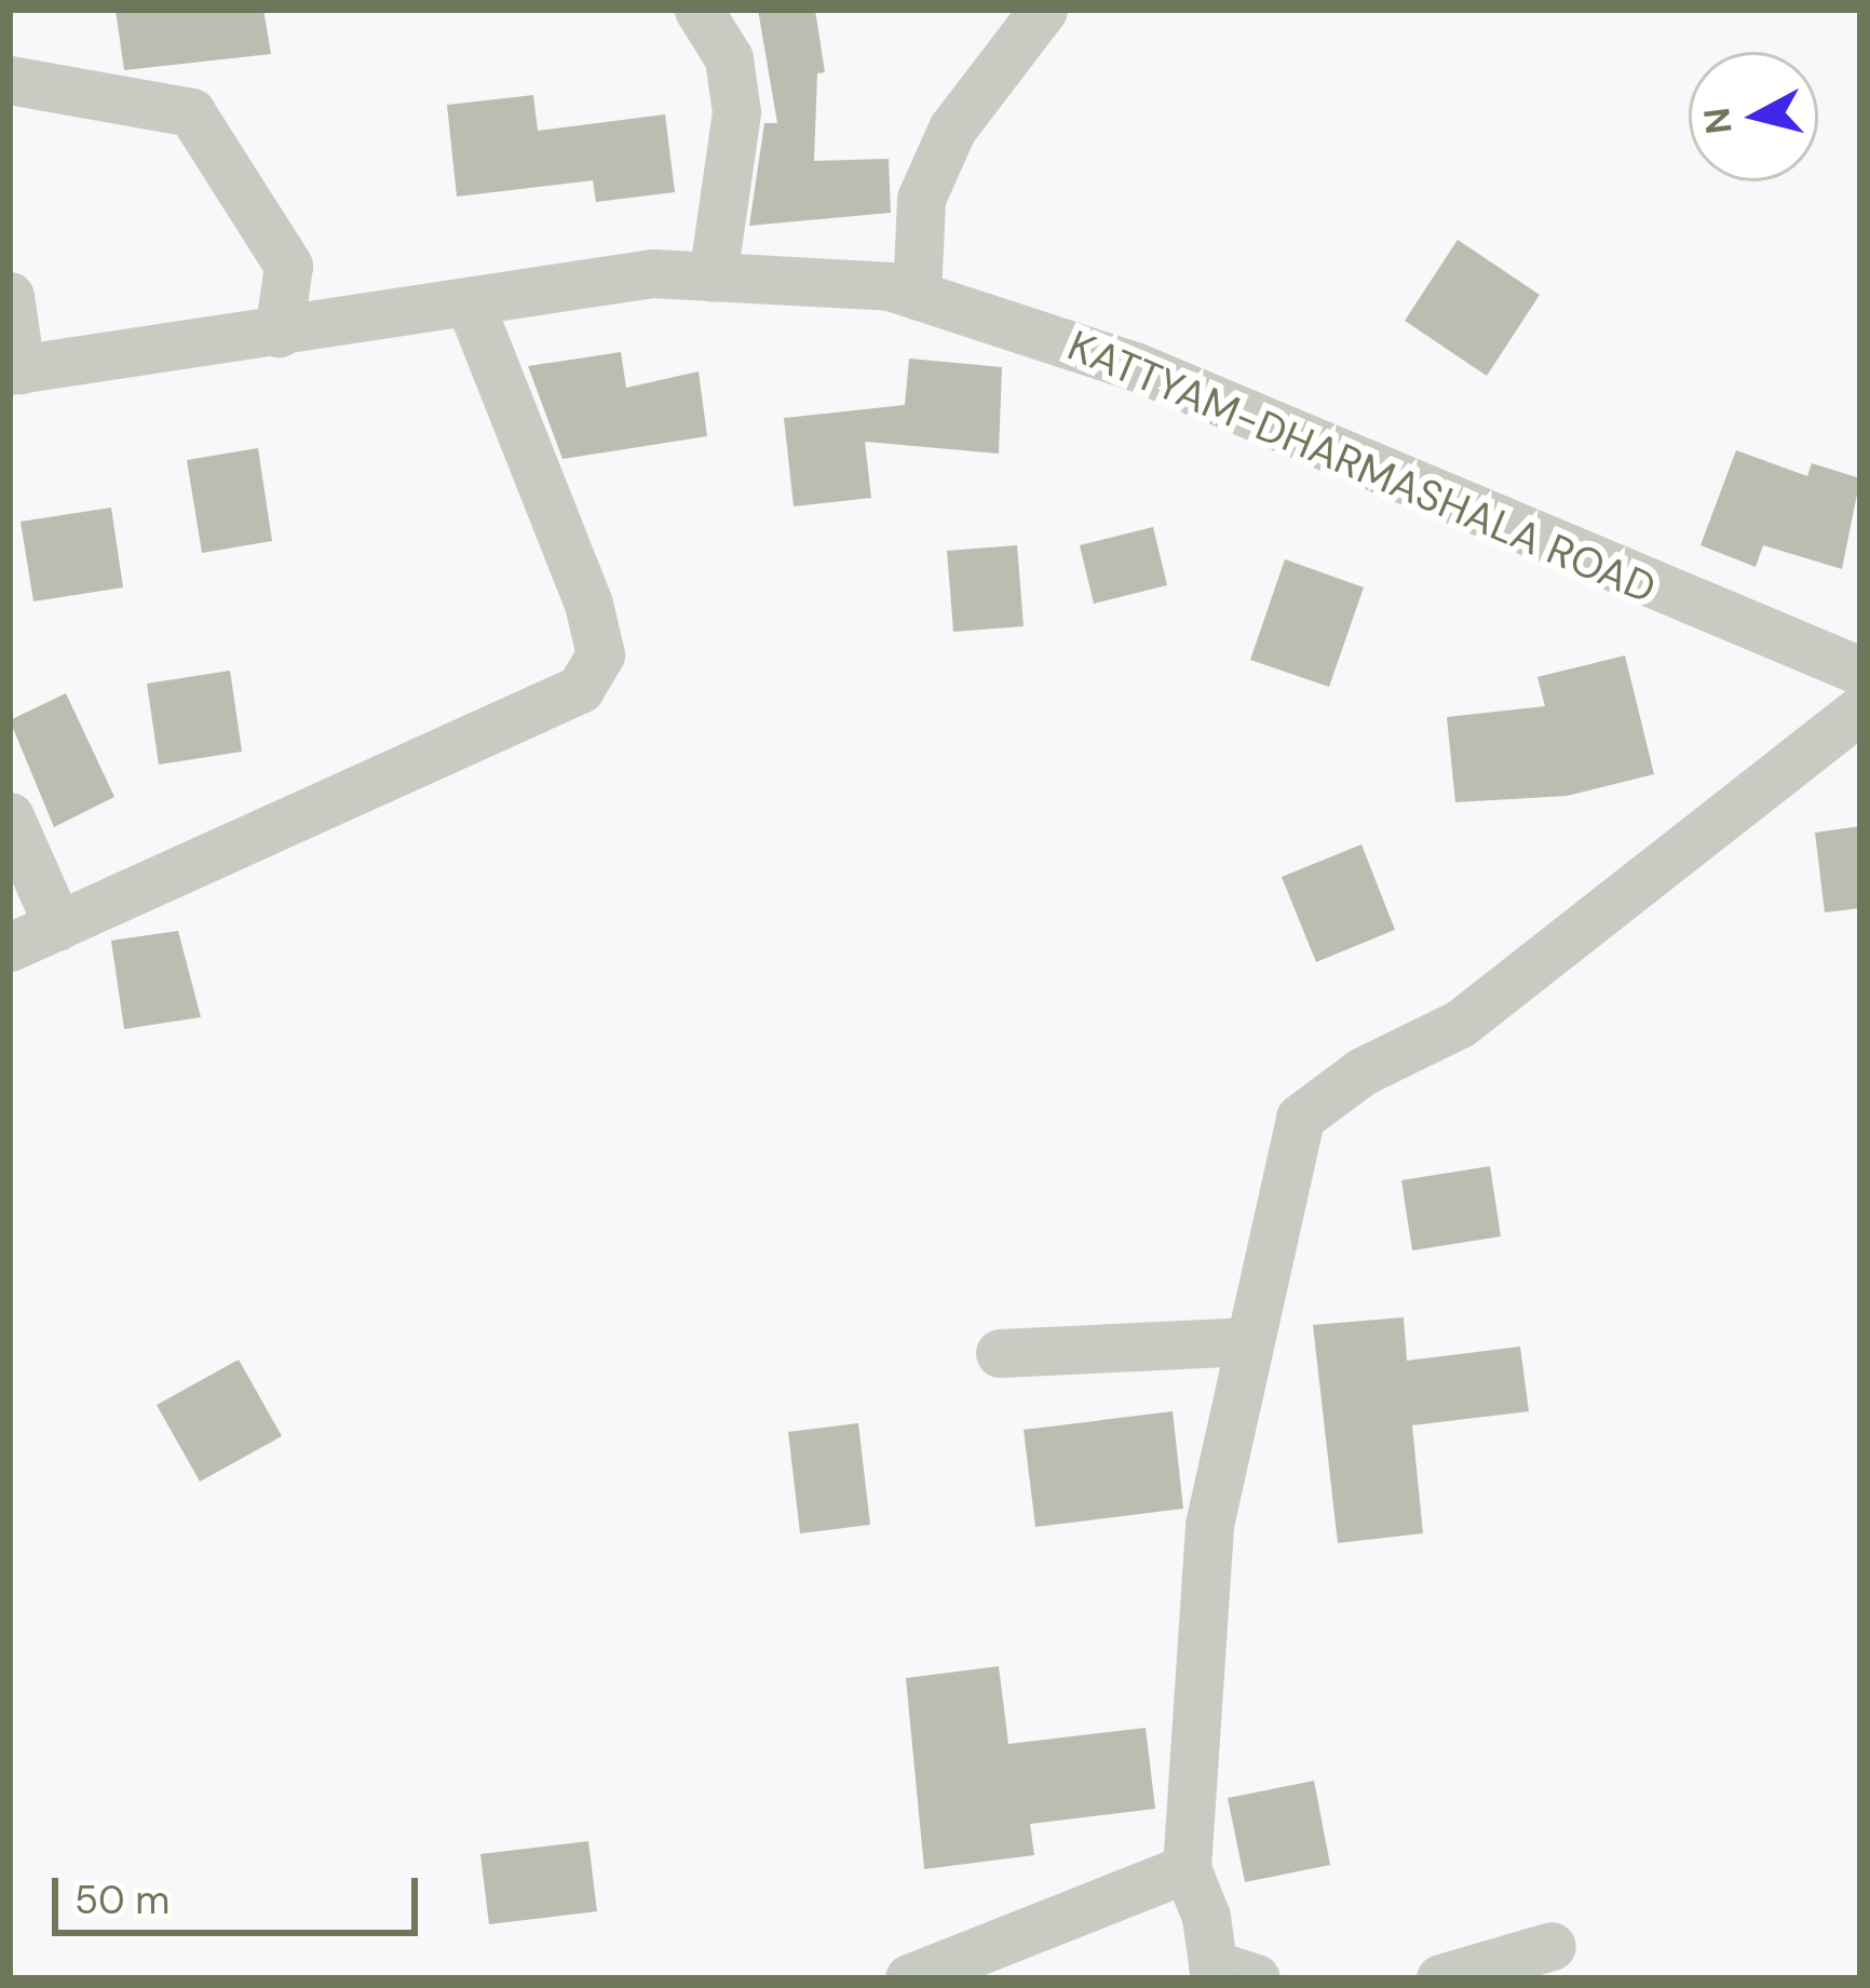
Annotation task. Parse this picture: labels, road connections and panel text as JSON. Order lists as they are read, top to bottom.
{
  "streets": {
    "street": ["KATTYAM-DHARMASHALA ROAD"]
  },
  "scale_bar": "50 m",
  "north": "left"
}
